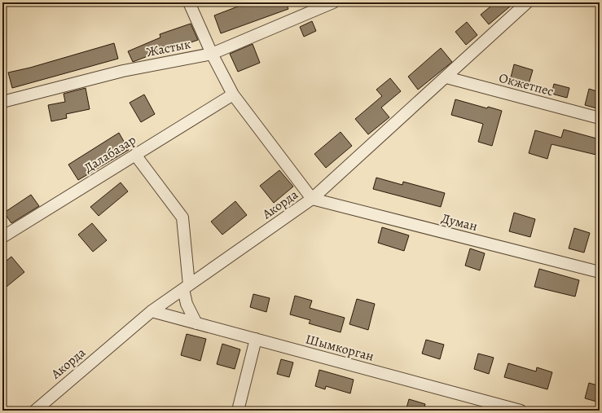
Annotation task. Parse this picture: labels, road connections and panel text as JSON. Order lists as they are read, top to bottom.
{
  "streets": {
    "street": [
      "Жастык",
      "Окжетпес",
      "Далабазар",
      "Акорда",
      "Думан",
      "Шымкорган"
    ]
  },
  "crossings": [
    ["Окжетпес", "Акорда"],
    ["Акорда", "Думан"],
    ["Акорда", "Шымкорган"]
  ]
}
